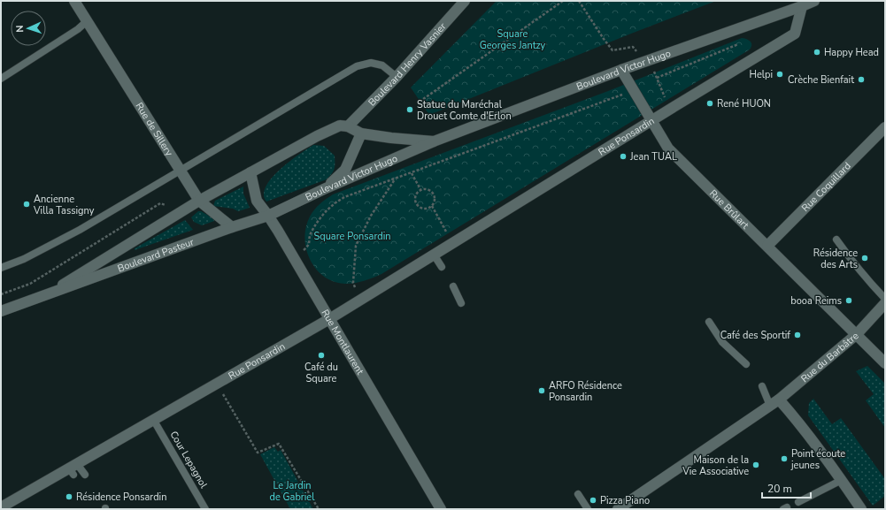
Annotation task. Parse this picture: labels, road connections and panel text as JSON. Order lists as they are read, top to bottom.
{
  "streets": {
    "street": [
      "Boulevard Henry Vasnier",
      "Boulevard Victor Hugo",
      "Rue de Sillery",
      "Rue Ponsardin",
      "Rue Coquillard",
      "Rue Brûlart",
      "Boulevard Pasteur",
      "Rue Montlaurent",
      "Rue du Barbâtre"
    ],
    "lane": ["Cour Lepagnol"]
  },
  "crossings": [
    ["Boulevard Victor Hugo", "Rue Ponsardin"],
    ["Boulevard Victor Hugo", "Rue Brûlart"],
    ["Boulevard Victor Hugo", "Boulevard Pasteur"],
    ["Boulevard Victor Hugo", "Rue Montlaurent"],
    ["Rue de Sillery", "Boulevard Pasteur"],
    ["Rue Ponsardin", "Rue Brûlart"],
    ["Rue Ponsardin", "Rue Montlaurent"],
    ["Rue Ponsardin", "Cour Lepagnol"],
    ["Rue Coquillard", "Rue Brûlart"],
    ["Rue Brûlart", "Rue du Barbâtre"],
    ["Boulevard Pasteur", "Rue Montlaurent"]
  ],
  "parks": ["Square Georges Jantzy", "Square Ponsardin", "Le Jardin de Gabriel"],
  "places": [
    "Happy Head",
    "Helpi",
    "Crèche Bienfait",
    "René HUON",
    "Statue du Maréchal Drouet Comte d'Erlon",
    "Jean TUAL",
    "Ancienne Villa Tassigny",
    "Résidence des Arts",
    "booa Reims",
    "Café des Sportif",
    "Café du Square",
    "ARFO Résidence Ponsardin",
    "Point écoute jeunes",
    "Maison de la Vie Associative",
    "Résidence Ponsardin",
    "Pizza Piano"
  ],
  "scale_bar": "20 m",
  "north": "left"
}
